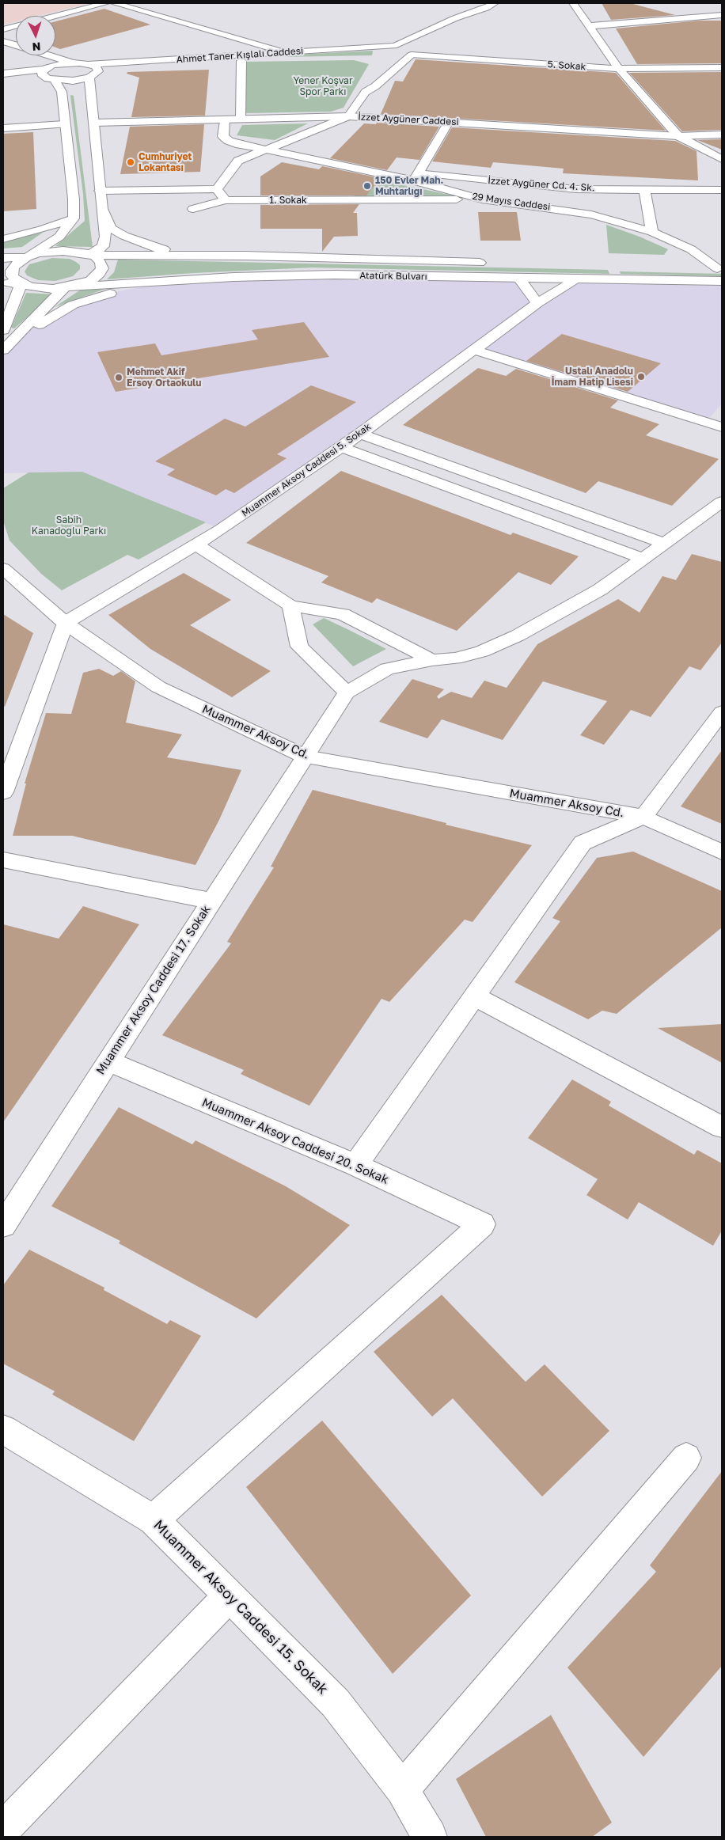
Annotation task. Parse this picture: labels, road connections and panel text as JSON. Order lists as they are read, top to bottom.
{
  "streets": {
    "street": [
      "Ahmet Taner Kışlalı Caddesi",
      "5. Sokak",
      "İzzet Aygüner Caddesi",
      "İzzet Aygüner Cd. 4. Sk.",
      "1. Sokak",
      "29 Mayıs Caddesi",
      "Atatürk Bulvarı",
      "Muammer Aksoy Caddesi 5. Sokak",
      "Muammer Aksoy Cd.",
      "Muammer Aksoy Caddesi 17. Sokak",
      "Muammer Aksoy Caddesi 20. Sokak",
      "Muammer Aksoy Caddesi 15. Sokak"
    ]
  },
  "crossings": [
    ["Ahmet Taner Kışlalı Caddesi", "5. Sokak"],
    ["İzzet Aygüner Caddesi", "29 Mayıs Caddesi"],
    ["İzzet Aygüner Cd. 4. Sk.", "29 Mayıs Caddesi"],
    ["1. Sokak", "29 Mayıs Caddesi"],
    ["Atatürk Bulvarı", "Muammer Aksoy Caddesi 5. Sokak"],
    ["Muammer Aksoy Caddesi 5. Sokak", "Muammer Aksoy Cd."],
    ["Muammer Aksoy Cd.", "Muammer Aksoy Caddesi 17. Sokak"],
    ["Muammer Aksoy Caddesi 17. Sokak", "Muammer Aksoy Caddesi 20. Sokak"],
    ["Muammer Aksoy Caddesi 20. Sokak", "Muammer Aksoy Caddesi 15. Sokak"]
  ],
  "parks": ["Yener Koşvar Spor Parkı", "Sabih Kanadoğlu Parkı"],
  "places": [
    "Cumhuriyet Lokantası",
    "150 Evler Mah. Muhtarlığı",
    "Ustalı Anadolu İmam Hatip Lisesi",
    "Mehmet Akif Ersoy Ortaokulu"
  ],
  "north": "bottom"
}
